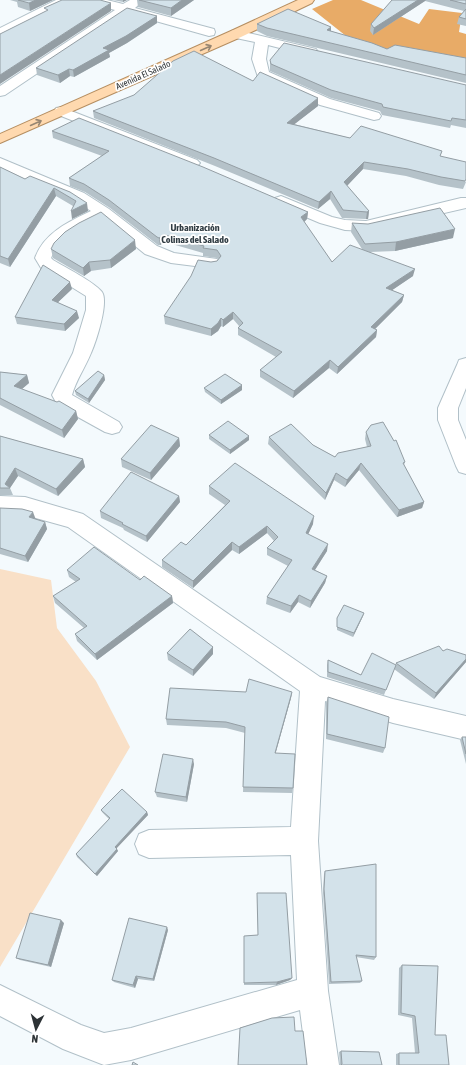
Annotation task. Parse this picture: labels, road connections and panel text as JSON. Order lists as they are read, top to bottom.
{
  "streets": {
    "main road": ["Avenida El Salado"]
  },
  "one_way": ["Avenida El Salado"],
  "districts": ["Urbanización Colinas del Salado"],
  "north": "bottom"
}
